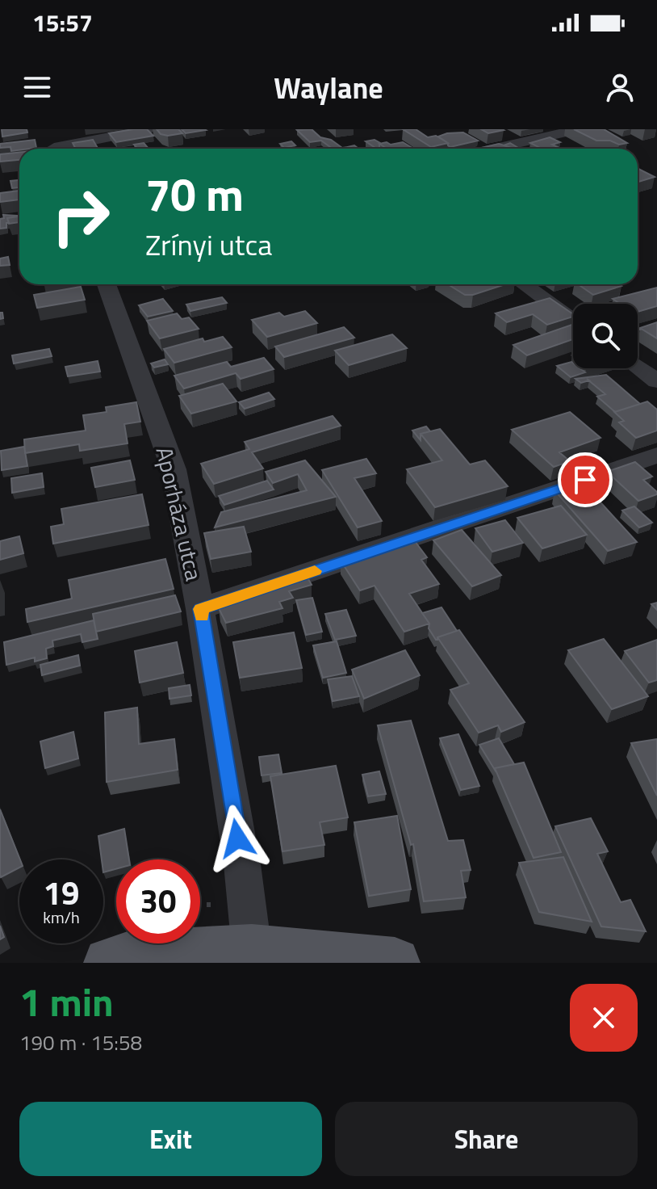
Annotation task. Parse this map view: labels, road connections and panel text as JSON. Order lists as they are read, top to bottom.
{
  "streets": {
    "street": ["Aporháza utca"]
  },
  "page": {
    "status": "15:57",
    "header": "Waylane",
    "turn": ["70 m", "Zrínyi utca"],
    "speed": "19 km/h",
    "limit": "30",
    "heading": ["1 min", "190 m · 15:58"],
    "buttons": ["Exit", "Share"]
  }
}
